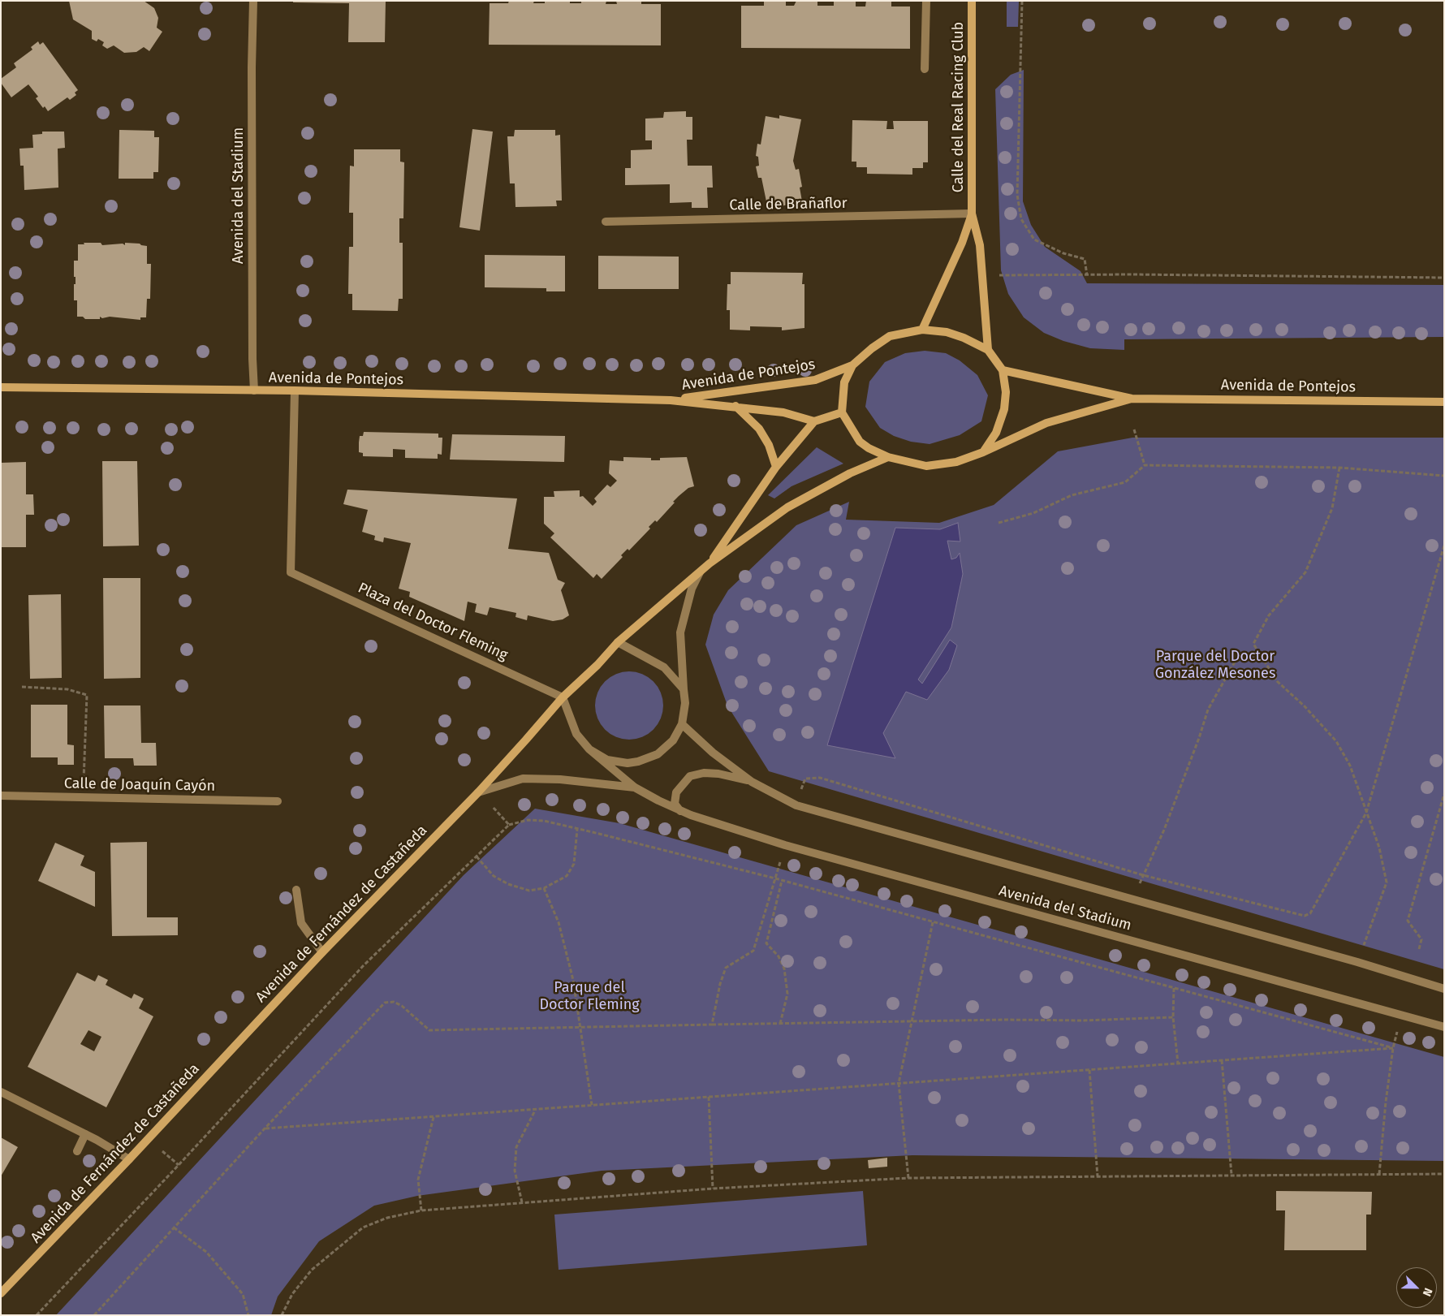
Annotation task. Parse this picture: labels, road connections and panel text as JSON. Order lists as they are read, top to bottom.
{
  "streets": {
    "main road": ["Calle del Real Racing Club", "Avenida de Pontejos", "Avenida de Fernández de Castañeda"],
    "street": [
      "Avenida del Stadium",
      "Calle de Brañaflor",
      "Plaza del Doctor Fleming",
      "Calle de Joaquín Cayón"
    ]
  },
  "crossings": [
    ["Calle del Real Racing Club", "Calle de Brañaflor"],
    ["Avenida del Stadium", "Avenida de Pontejos"],
    ["Avenida del Stadium", "Plaza del Doctor Fleming"],
    ["Avenida del Stadium", "Avenida de Fernández de Castañeda"],
    ["Avenida de Pontejos", "Plaza del Doctor Fleming"],
    ["Plaza del Doctor Fleming", "Avenida de Fernández de Castañeda"]
  ],
  "parks": ["Parque del Doctor González Mesones", "Parque del Doctor Fleming"],
  "north": "bottom right"
}
